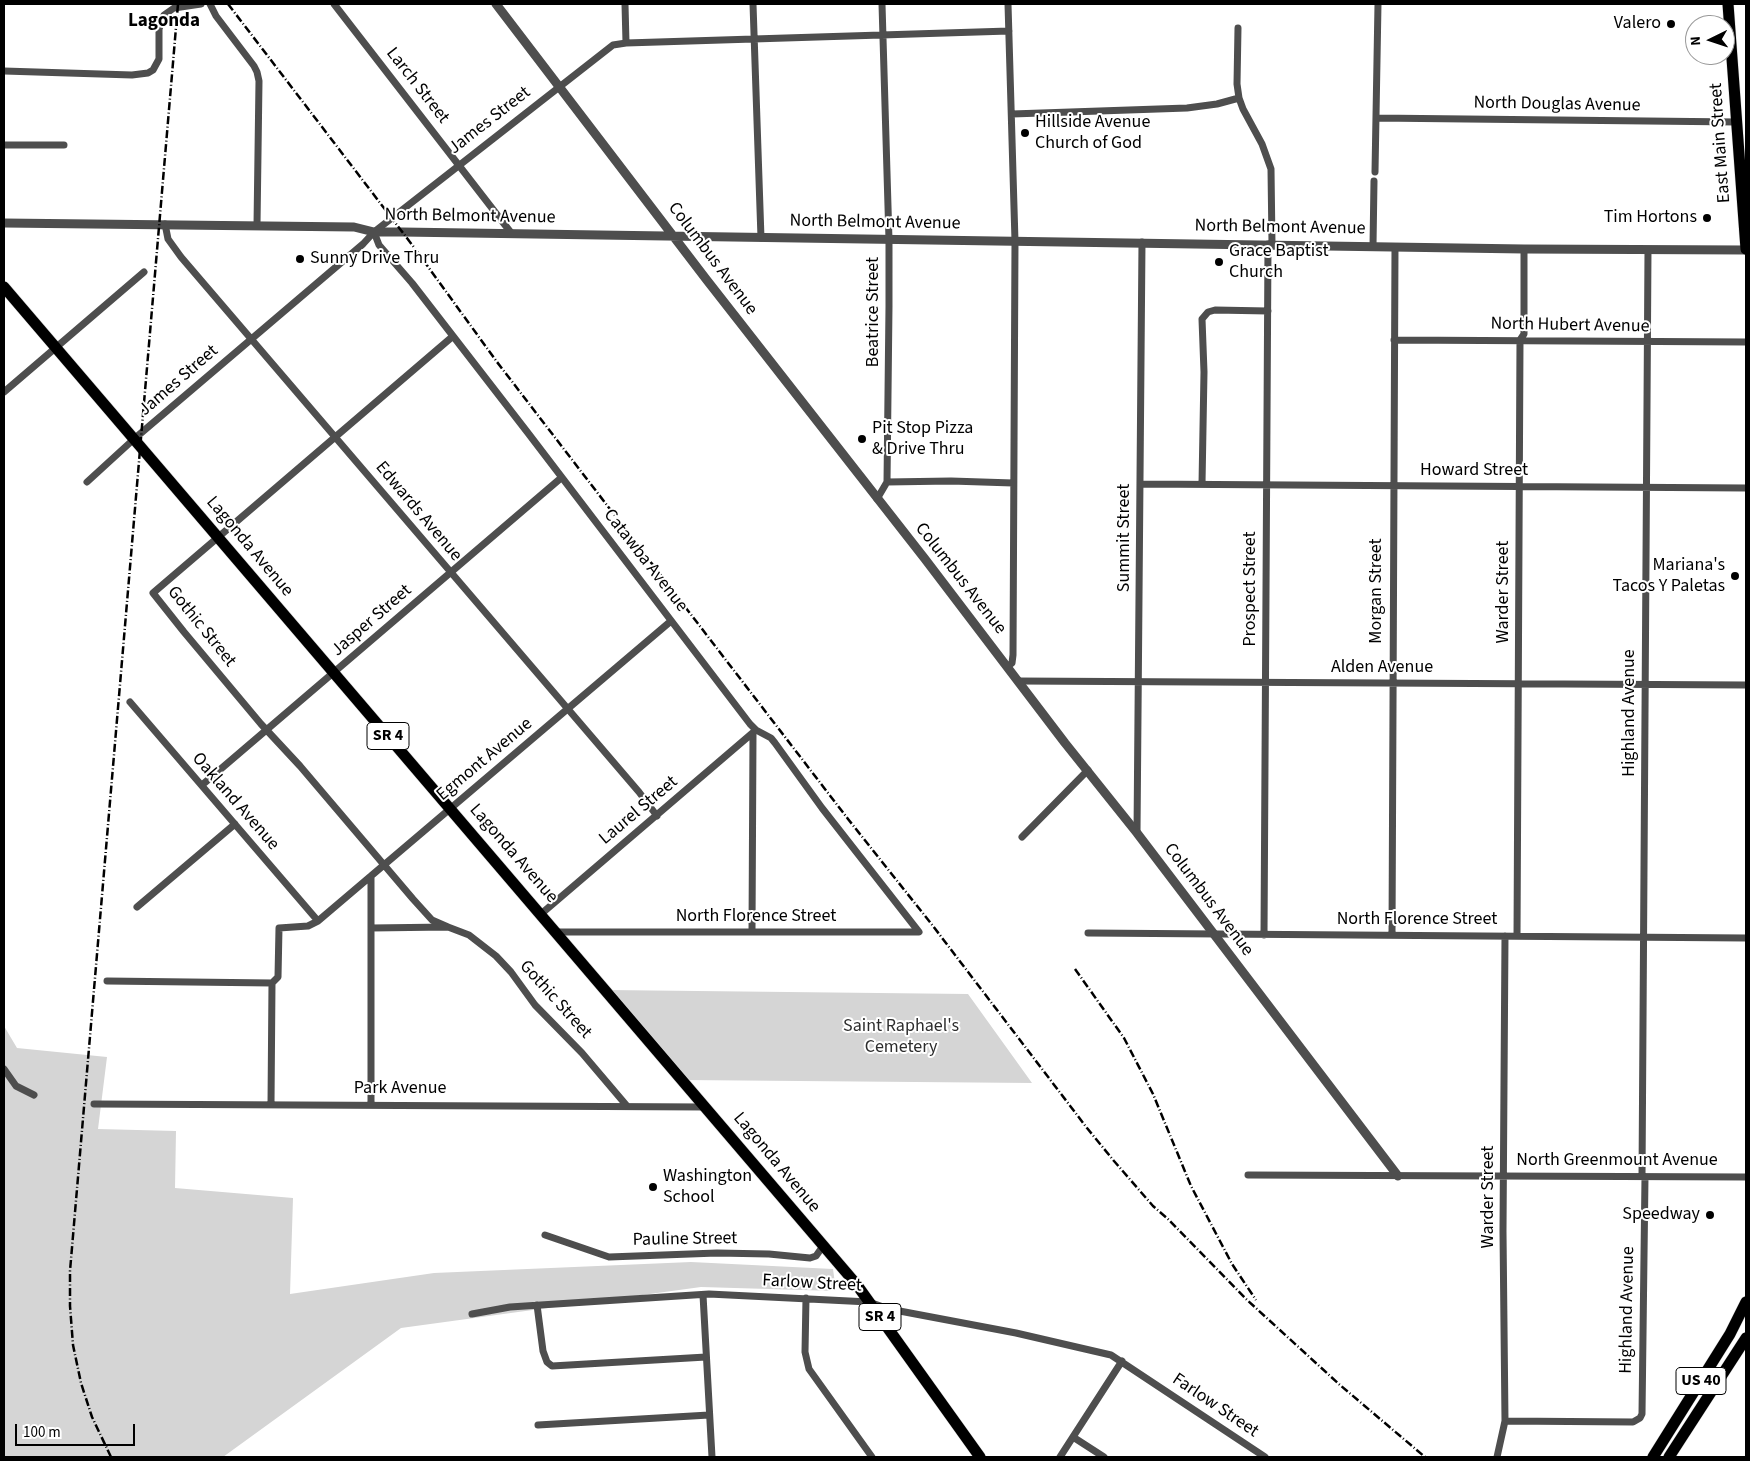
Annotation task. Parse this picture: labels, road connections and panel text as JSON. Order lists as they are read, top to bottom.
{
  "streets": {
    "main road": [
      "East Main Street",
      "Lagonda Avenue",
      "SR 4",
      "US 40"
    ],
    "street": [
      "Larch Street",
      "North Douglas Avenue",
      "James Street",
      "North Belmont Avenue",
      "Columbus Avenue",
      "Beatrice Street",
      "North Hubert Avenue",
      "Howard Street",
      "Edwards Avenue",
      "Summit Street",
      "Catawba Avenue",
      "Prospect Street",
      "Morgan Street",
      "Warder Street",
      "Jasper Street",
      "Gothic Street",
      "Alden Avenue",
      "Highland Avenue",
      "Egmont Avenue",
      "Oakland Avenue",
      "Laurel Street",
      "North Florence Street",
      "Park Avenue",
      "North Greenmount Avenue",
      "Pauline Street",
      "Farlow Street"
    ]
  },
  "crossings": [
    ["Larch Street", "James Street"],
    ["Larch Street", "North Belmont Avenue"],
    ["North Douglas Avenue", "East Main Street"],
    ["James Street", "North Belmont Avenue"],
    ["James Street", "Columbus Avenue"],
    ["James Street", "Beatrice Street"],
    ["James Street", "Edwards Avenue"],
    ["James Street", "Lagonda Avenue"],
    ["James Street", "Catawba Avenue"],
    ["East Main Street", "North Belmont Avenue"],
    ["North Belmont Avenue", "Columbus Avenue"],
    ["North Belmont Avenue", "Beatrice Street"],
    ["North Belmont Avenue", "Edwards Avenue"],
    ["North Belmont Avenue", "Summit Street"],
    ["North Belmont Avenue", "Catawba Avenue"],
    ["North Belmont Avenue", "Prospect Street"],
    ["North Belmont Avenue", "Morgan Street"],
    ["North Belmont Avenue", "Warder Street"],
    ["North Belmont Avenue", "Highland Avenue"],
    ["Columbus Avenue", "Beatrice Street"],
    ["Columbus Avenue", "Summit Street"],
    ["Columbus Avenue", "Alden Avenue"],
    ["Columbus Avenue", "North Florence Street"],
    ["Columbus Avenue", "North Greenmount Avenue"],
    ["North Hubert Avenue", "Morgan Street"],
    ["North Hubert Avenue", "Warder Street"],
    ["North Hubert Avenue", "Highland Avenue"],
    ["Howard Street", "Summit Street"],
    ["Howard Street", "Prospect Street"],
    ["Howard Street", "Morgan Street"],
    ["Howard Street", "Warder Street"],
    ["Howard Street", "Highland Avenue"],
    ["Edwards Avenue", "Jasper Street"],
    ["Edwards Avenue", "Gothic Street"],
    ["Edwards Avenue", "Egmont Avenue"],
    ["Edwards Avenue", "Laurel Street"],
    ["Summit Street", "Alden Avenue"],
    ["Lagonda Avenue", "Jasper Street"],
    ["Lagonda Avenue", "Gothic Street"],
    ["Lagonda Avenue", "Egmont Avenue"],
    ["Lagonda Avenue", "Laurel Street"],
    ["Lagonda Avenue", "North Florence Street"],
    ["Lagonda Avenue", "Park Avenue"],
    ["Lagonda Avenue", "Pauline Street"],
    ["Lagonda Avenue", "Farlow Street"],
    ["Catawba Avenue", "Jasper Street"],
    ["Catawba Avenue", "Gothic Street"],
    ["Catawba Avenue", "Egmont Avenue"],
    ["Catawba Avenue", "Laurel Street"],
    ["Catawba Avenue", "North Florence Street"],
    ["Prospect Street", "Alden Avenue"],
    ["Prospect Street", "North Florence Street"],
    ["Morgan Street", "Alden Avenue"],
    ["Morgan Street", "North Florence Street"],
    ["Warder Street", "Alden Avenue"],
    ["Warder Street", "Highland Avenue"],
    ["Warder Street", "North Florence Street"],
    ["Warder Street", "North Greenmount Avenue"],
    ["Jasper Street", "Gothic Street"],
    ["Jasper Street", "Oakland Avenue"],
    ["Gothic Street", "Egmont Avenue"],
    ["Gothic Street", "Park Avenue"],
    ["Alden Avenue", "Highland Avenue"],
    ["Highland Avenue", "North Florence Street"],
    ["Highland Avenue", "North Greenmount Avenue"],
    ["Egmont Avenue", "Oakland Avenue"]
  ],
  "districts": ["Lagonda"],
  "parks": ["Saint Raphael's Cemetery"],
  "places": [
    "Valero",
    "Hillside Avenue Church of God",
    "Tim Hortons",
    "Sunny Drive Thru",
    "Grace Baptist Church",
    "Pit Stop Pizza & Drive Thru",
    "Mariana's Tacos Y Paletas",
    "Washington School",
    "Speedway"
  ],
  "scale_bar": "100 m",
  "north": "left"
}
